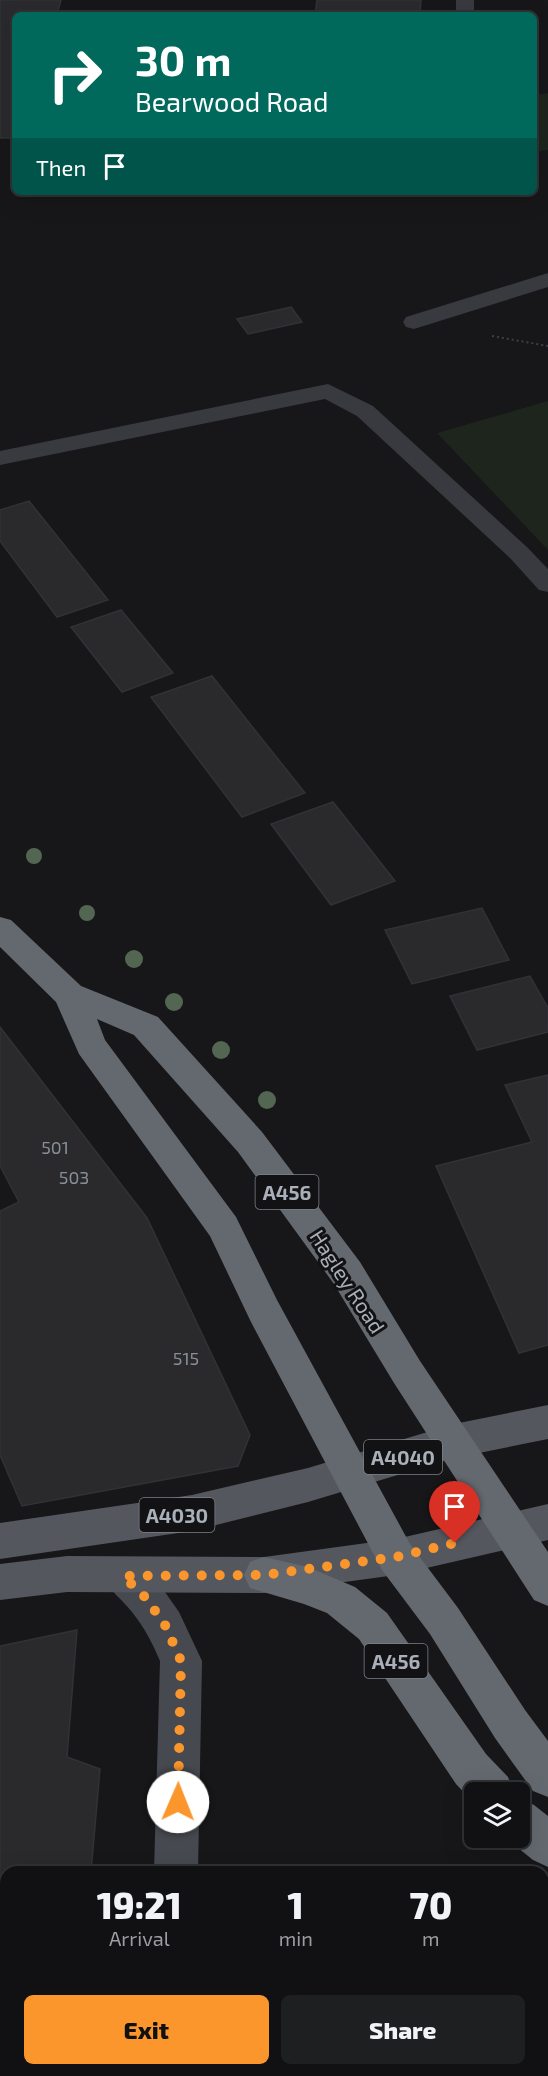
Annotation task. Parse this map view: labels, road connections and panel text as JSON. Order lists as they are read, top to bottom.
{
  "streets": {
    "highway": ["A456", "Hagley Road"],
    "main road": ["A4040", "A4030"]
  },
  "crossings": [
    ["A456", "Hagley Road"],
    ["A456", "A4040"],
    ["A456", "A4030"],
    ["Hagley Road", "A4040"],
    ["Hagley Road", "A4030"],
    ["A4040", "A4030"]
  ],
  "house_numbers": ["501", "503", "515"],
  "page": {
    "turn": ["30 m", "Bearwood Road"],
    "then": "Then",
    "eta": [
      "19:21",
      "Arrival",
      "1",
      "min",
      "70",
      "m"
    ],
    "buttons": ["Exit", "Share"]
  }
}
